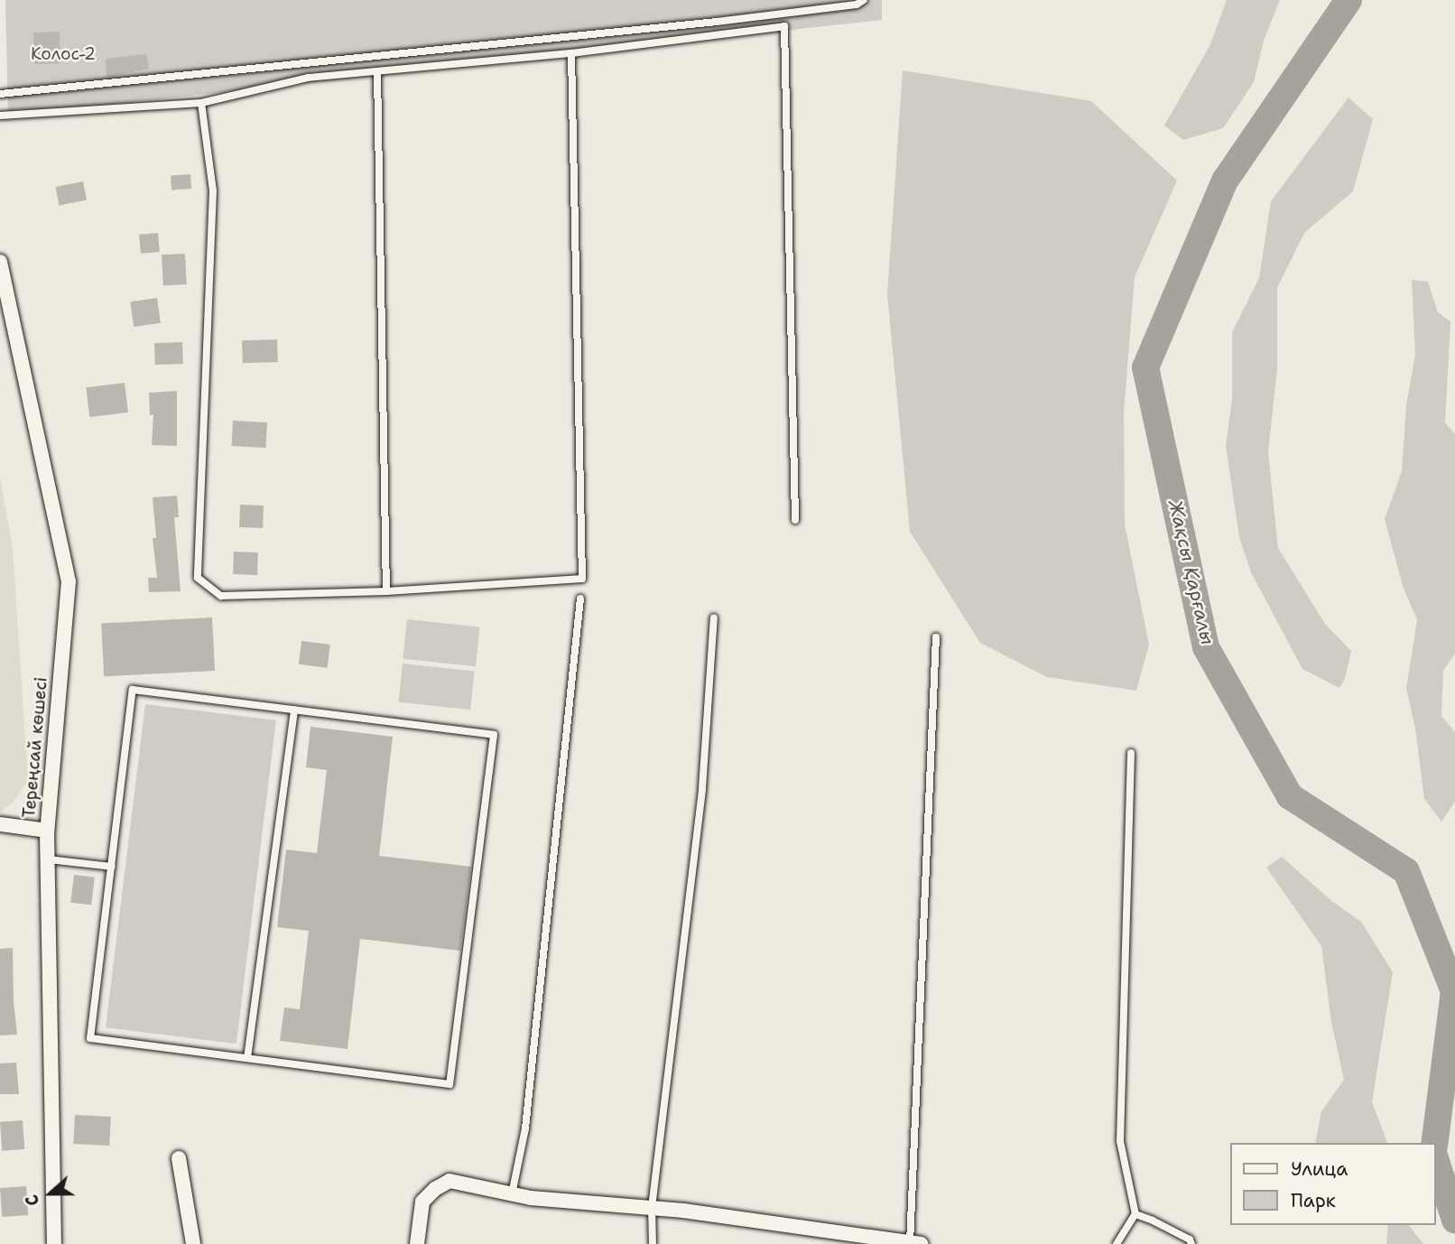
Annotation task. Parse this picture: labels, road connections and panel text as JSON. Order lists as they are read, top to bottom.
{
  "streets": {
    "street": ["Тереңсай көшесі"]
  },
  "water": ["Жақсы Қарғалы"],
  "parks": ["Колос-2"],
  "legend": ["Улица", "Парк"],
  "north": "left"
}
